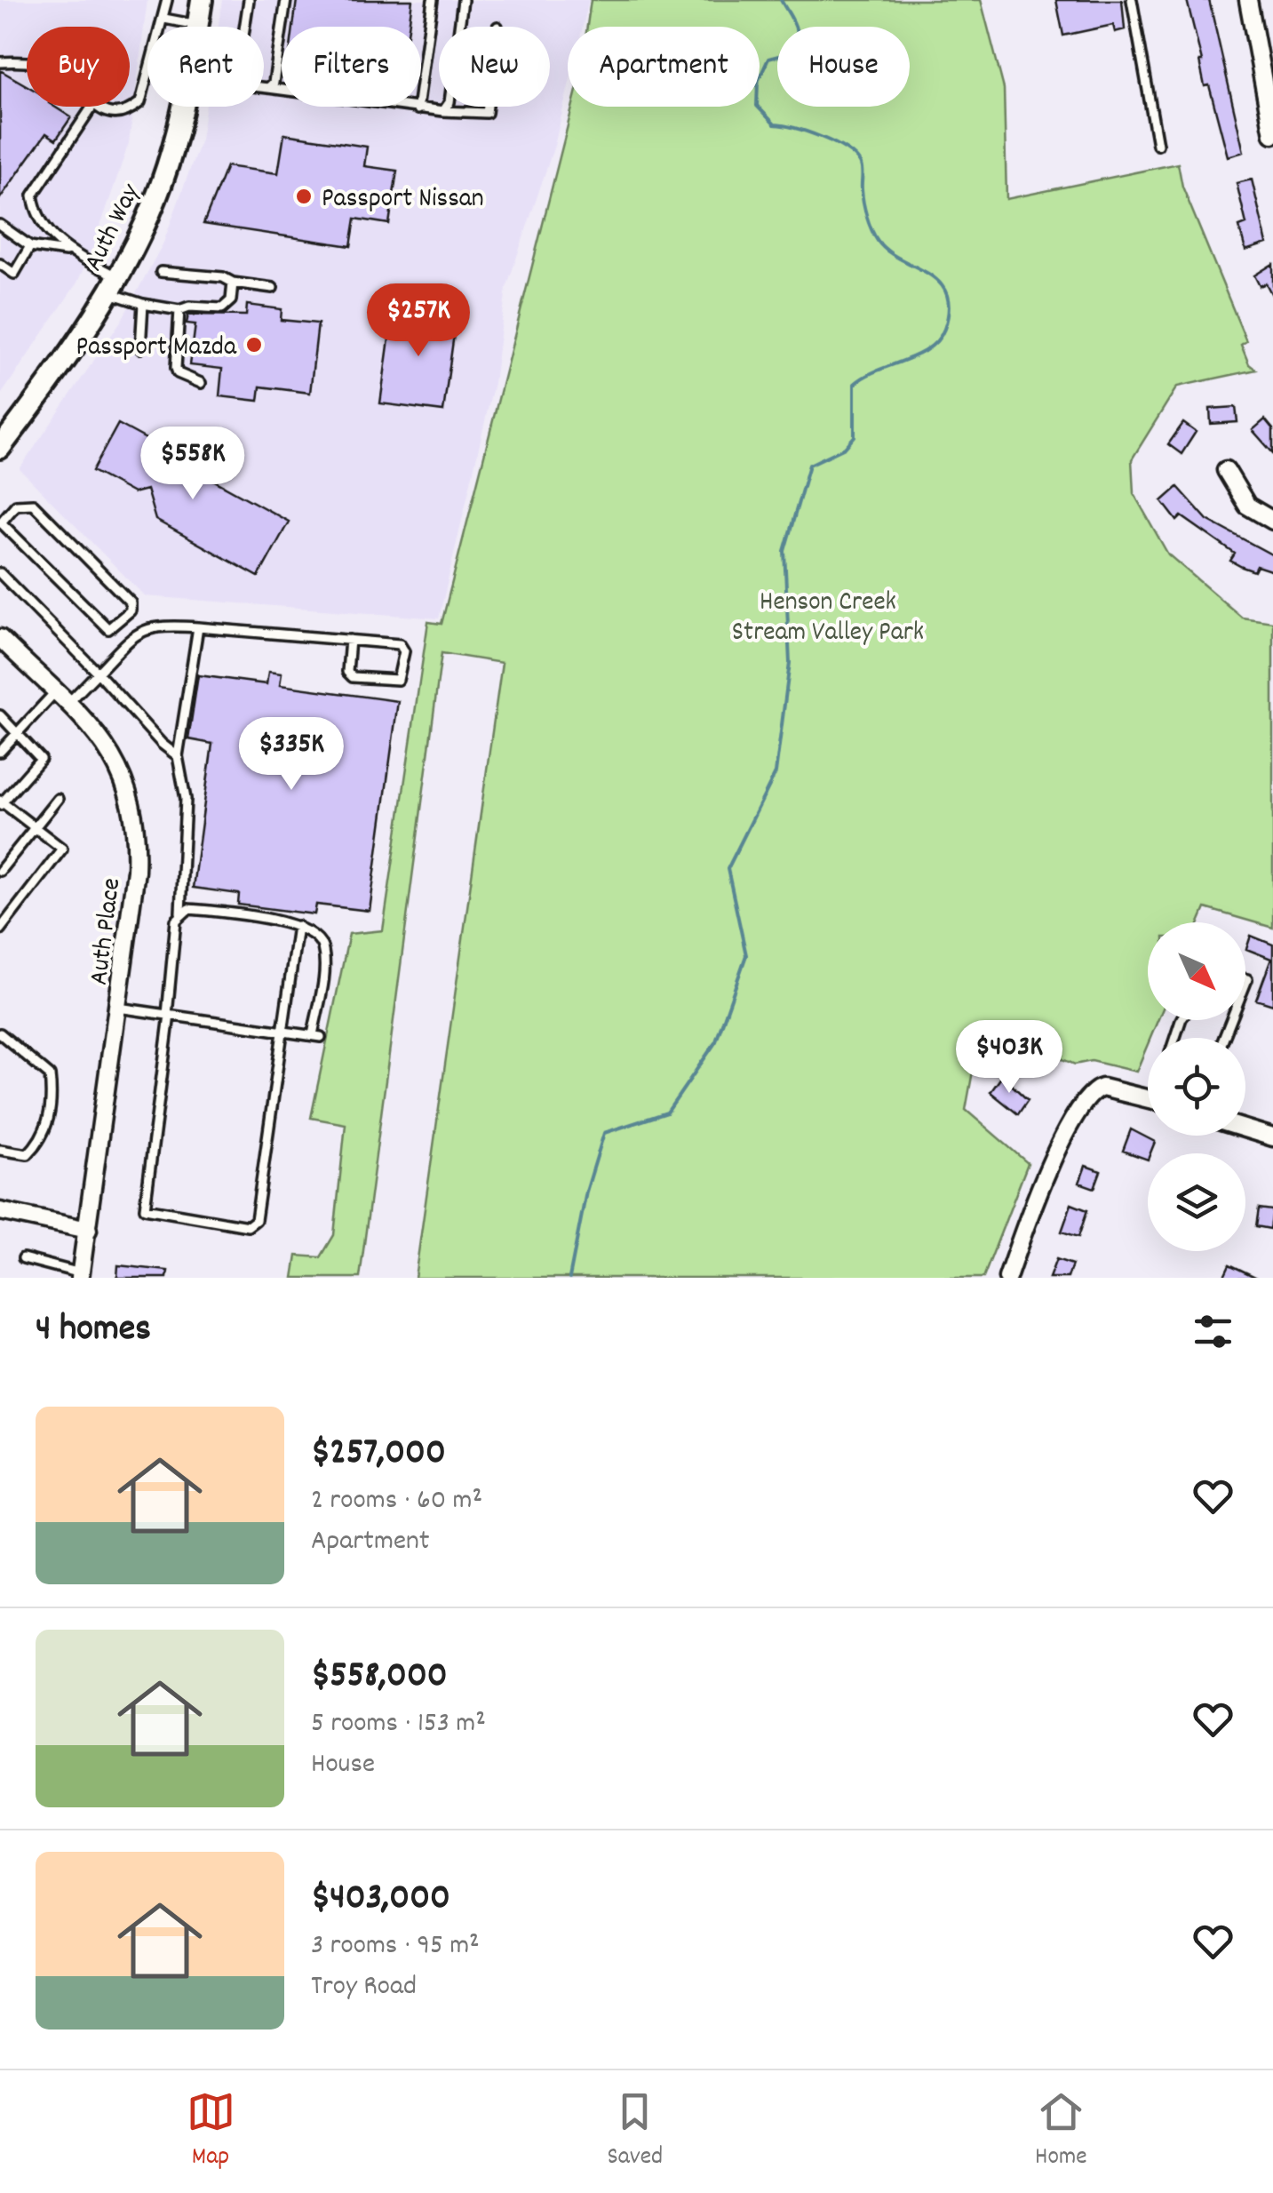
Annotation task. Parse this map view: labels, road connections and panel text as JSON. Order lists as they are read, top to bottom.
{
  "streets": {
    "street": ["Auth Way", "Auth Place"]
  },
  "parks": ["Henson Creek Stream Valley Park"],
  "places": ["Passport Nissan", "Passport Mazda"],
  "north": "bottom right",
  "page": {
    "chip": [
      "Buy",
      "Rent",
      "Filters",
      "New",
      "Apartment",
      "House"
    ],
    "price": [
      "$257K",
      "$558K",
      "$335K",
      "$403K"
    ],
    "heading": "4 homes",
    "list": [
      {
        "name": "$257,000",
        "note": "2 rooms · 60 m² · Apartment"
      },
      {
        "name": "$558,000",
        "note": "5 rooms · 153 m² · House"
      },
      {
        "name": "$403,000",
        "note": "3 rooms · 95 m² · Troy Road"
      }
    ],
    "tabs": ["Map", "Saved", "Home"]
  }
}
